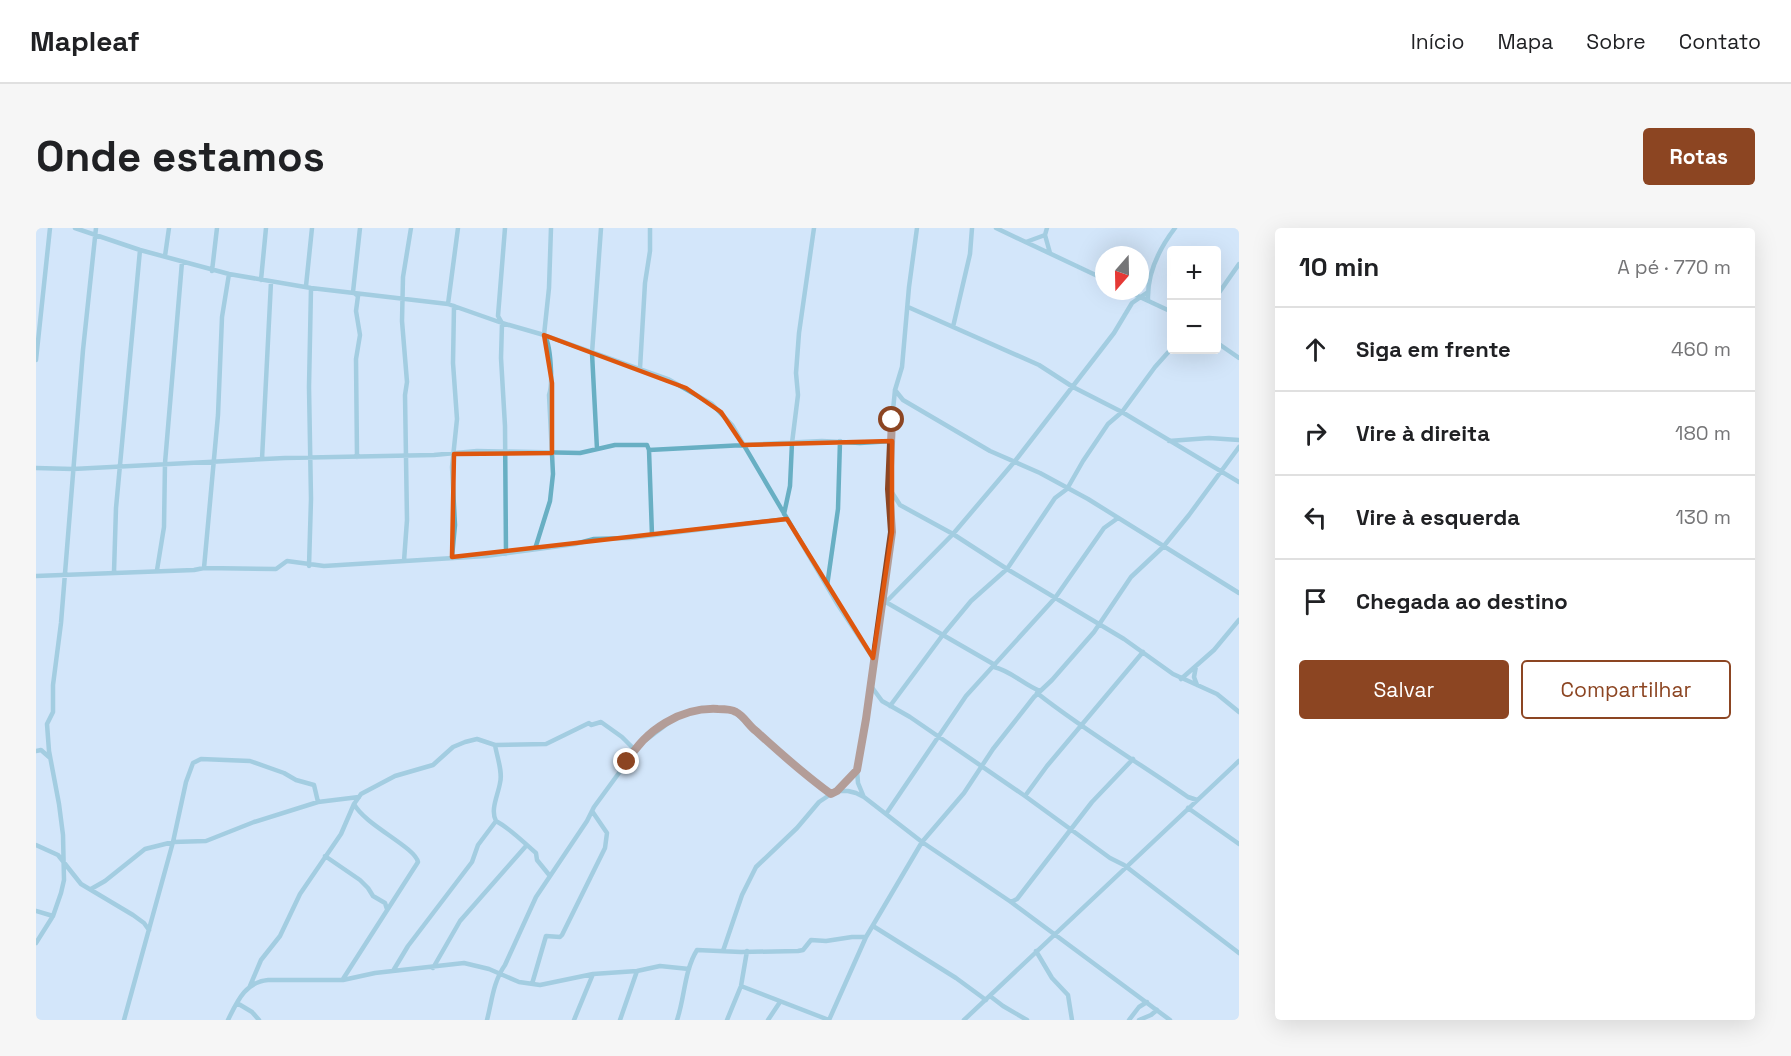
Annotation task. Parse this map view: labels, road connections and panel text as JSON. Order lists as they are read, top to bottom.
{
  "north": "bottom",
  "page": {
    "header": "Mapleaf",
    "nav": [
      "Início",
      "Mapa",
      "Sobre",
      "Contato"
    ],
    "buttons": [
      "Rotas",
      ["Salvar", "Compartilhar"]
    ],
    "title": "Onde estamos",
    "heading": ["10 min", "A pé · 770 m"],
    "map_buttons": ["+", "−"],
    "list": [
      ["Siga em frente", "460 m"],
      ["Vire à direita", "180 m"],
      ["Vire à esquerda", "130 m"],
      "Chegada ao destino"
    ]
  }
}
